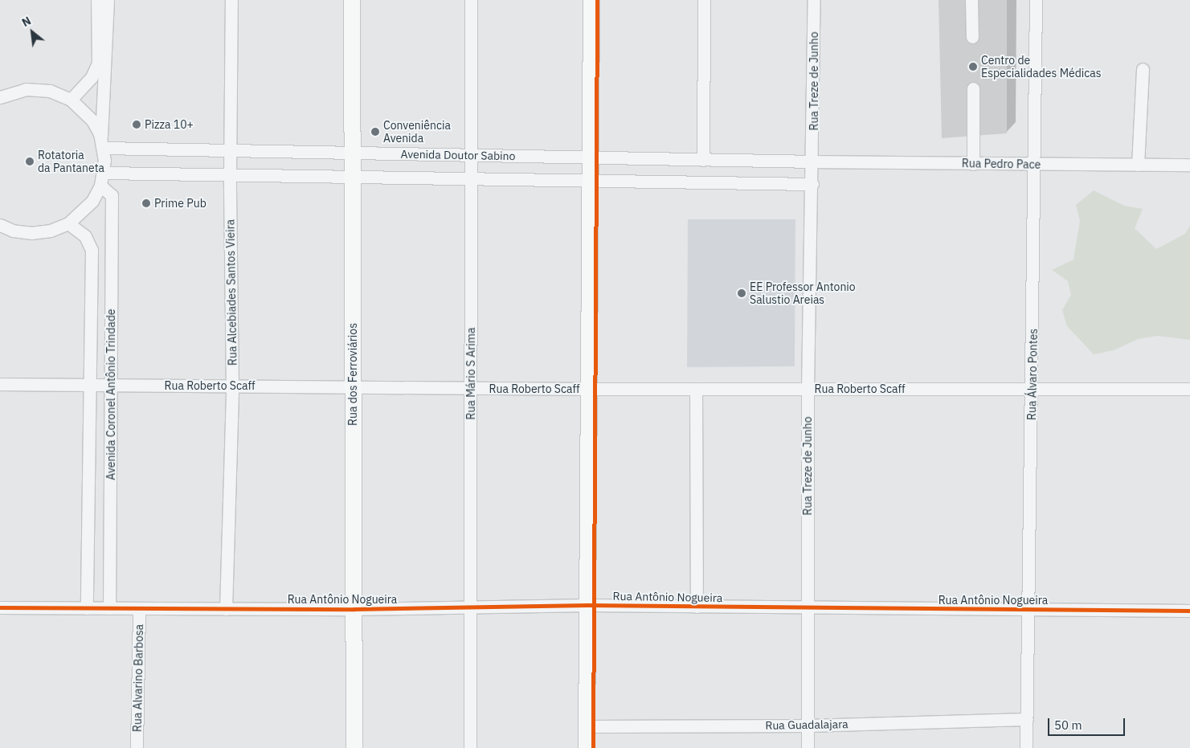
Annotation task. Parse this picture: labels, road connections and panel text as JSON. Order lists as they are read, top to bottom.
{
  "streets": {
    "main road": ["Rua dos Ferroviários"],
    "street": [
      "Rua Treze de Junho",
      "Avenida Doutor Sabino",
      "Rua Pedro Pace",
      "Rua Alcebiades Santos Vieira",
      "Rua Mário S Arima",
      "Rua Álvaro Pontes",
      "Rua Roberto Scaff",
      "Avenida Coronel Antônio Trindade",
      "Rua Antônio Nogueira",
      "Rua Alvarino Barbosa",
      "Rua Guadalajara"
    ]
  },
  "crossings": [
    ["Rua Treze de Junho", "Avenida Doutor Sabino"],
    ["Rua Treze de Junho", "Rua Pedro Pace"],
    ["Rua Treze de Junho", "Rua Roberto Scaff"],
    ["Rua Treze de Junho", "Rua Antônio Nogueira"],
    ["Rua Treze de Junho", "Rua Guadalajara"],
    ["Avenida Doutor Sabino", "Rua Pedro Pace"],
    ["Avenida Doutor Sabino", "Rua Alcebiades Santos Vieira"],
    ["Avenida Doutor Sabino", "Rua Mário S Arima"],
    ["Avenida Doutor Sabino", "Rua dos Ferroviários"],
    ["Rua Pedro Pace", "Rua Álvaro Pontes"],
    ["Rua Alcebiades Santos Vieira", "Rua Roberto Scaff"],
    ["Rua Alcebiades Santos Vieira", "Rua Antônio Nogueira"],
    ["Rua Mário S Arima", "Rua Roberto Scaff"],
    ["Rua Mário S Arima", "Rua Antônio Nogueira"],
    ["Rua dos Ferroviários", "Rua Roberto Scaff"],
    ["Rua dos Ferroviários", "Rua Antônio Nogueira"],
    ["Rua Álvaro Pontes", "Rua Roberto Scaff"],
    ["Rua Álvaro Pontes", "Rua Antônio Nogueira"],
    ["Rua Álvaro Pontes", "Rua Guadalajara"],
    ["Rua Roberto Scaff", "Avenida Coronel Antônio Trindade"],
    ["Avenida Coronel Antônio Trindade", "Rua Antônio Nogueira"],
    ["Rua Antônio Nogueira", "Rua Alvarino Barbosa"]
  ],
  "places": [
    "Centro de Especialidades Médicas",
    "Pizza 10+",
    "Conveniência Avenida",
    "Rotatoria da Pantaneta",
    "Prime Pub",
    "EE Professor Antonio Salustio Areias"
  ],
  "scale_bar": "50 m",
  "north": "top left"
}
